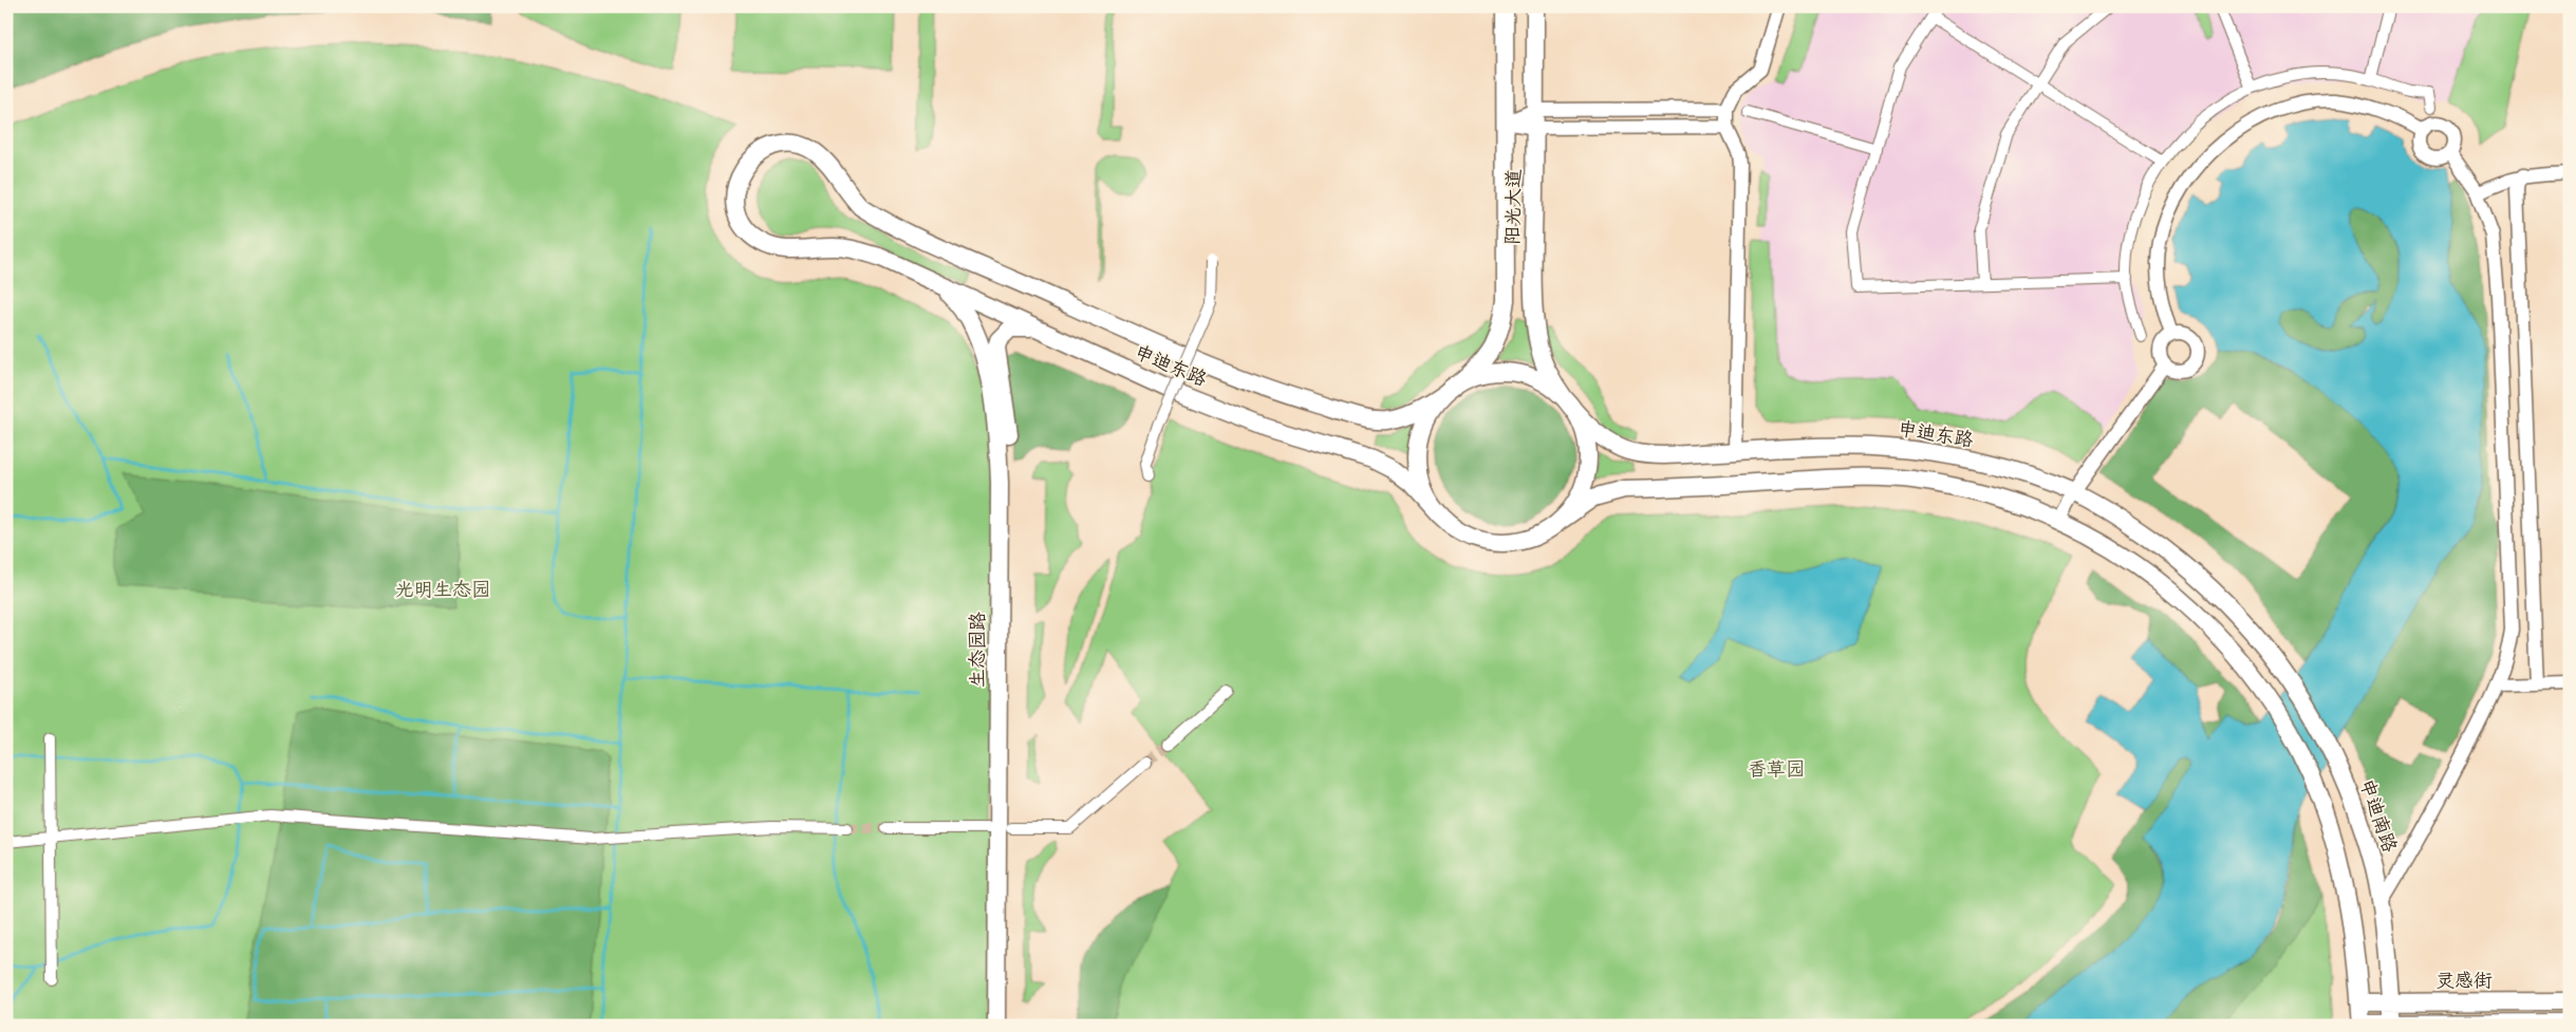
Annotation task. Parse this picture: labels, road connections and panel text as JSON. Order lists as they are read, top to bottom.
{
  "streets": {
    "street": [
      "阳光大道",
      "申迪东路",
      "生态园路",
      "申迪南路",
      "灵感街"
    ]
  },
  "crossings": [
    ["阳光大道", "申迪东路"],
    ["申迪东路", "生态园路"],
    ["申迪东路", "申迪南路"],
    ["申迪南路", "灵感街"]
  ],
  "parks": ["光明生态园", "香草园"]
}
